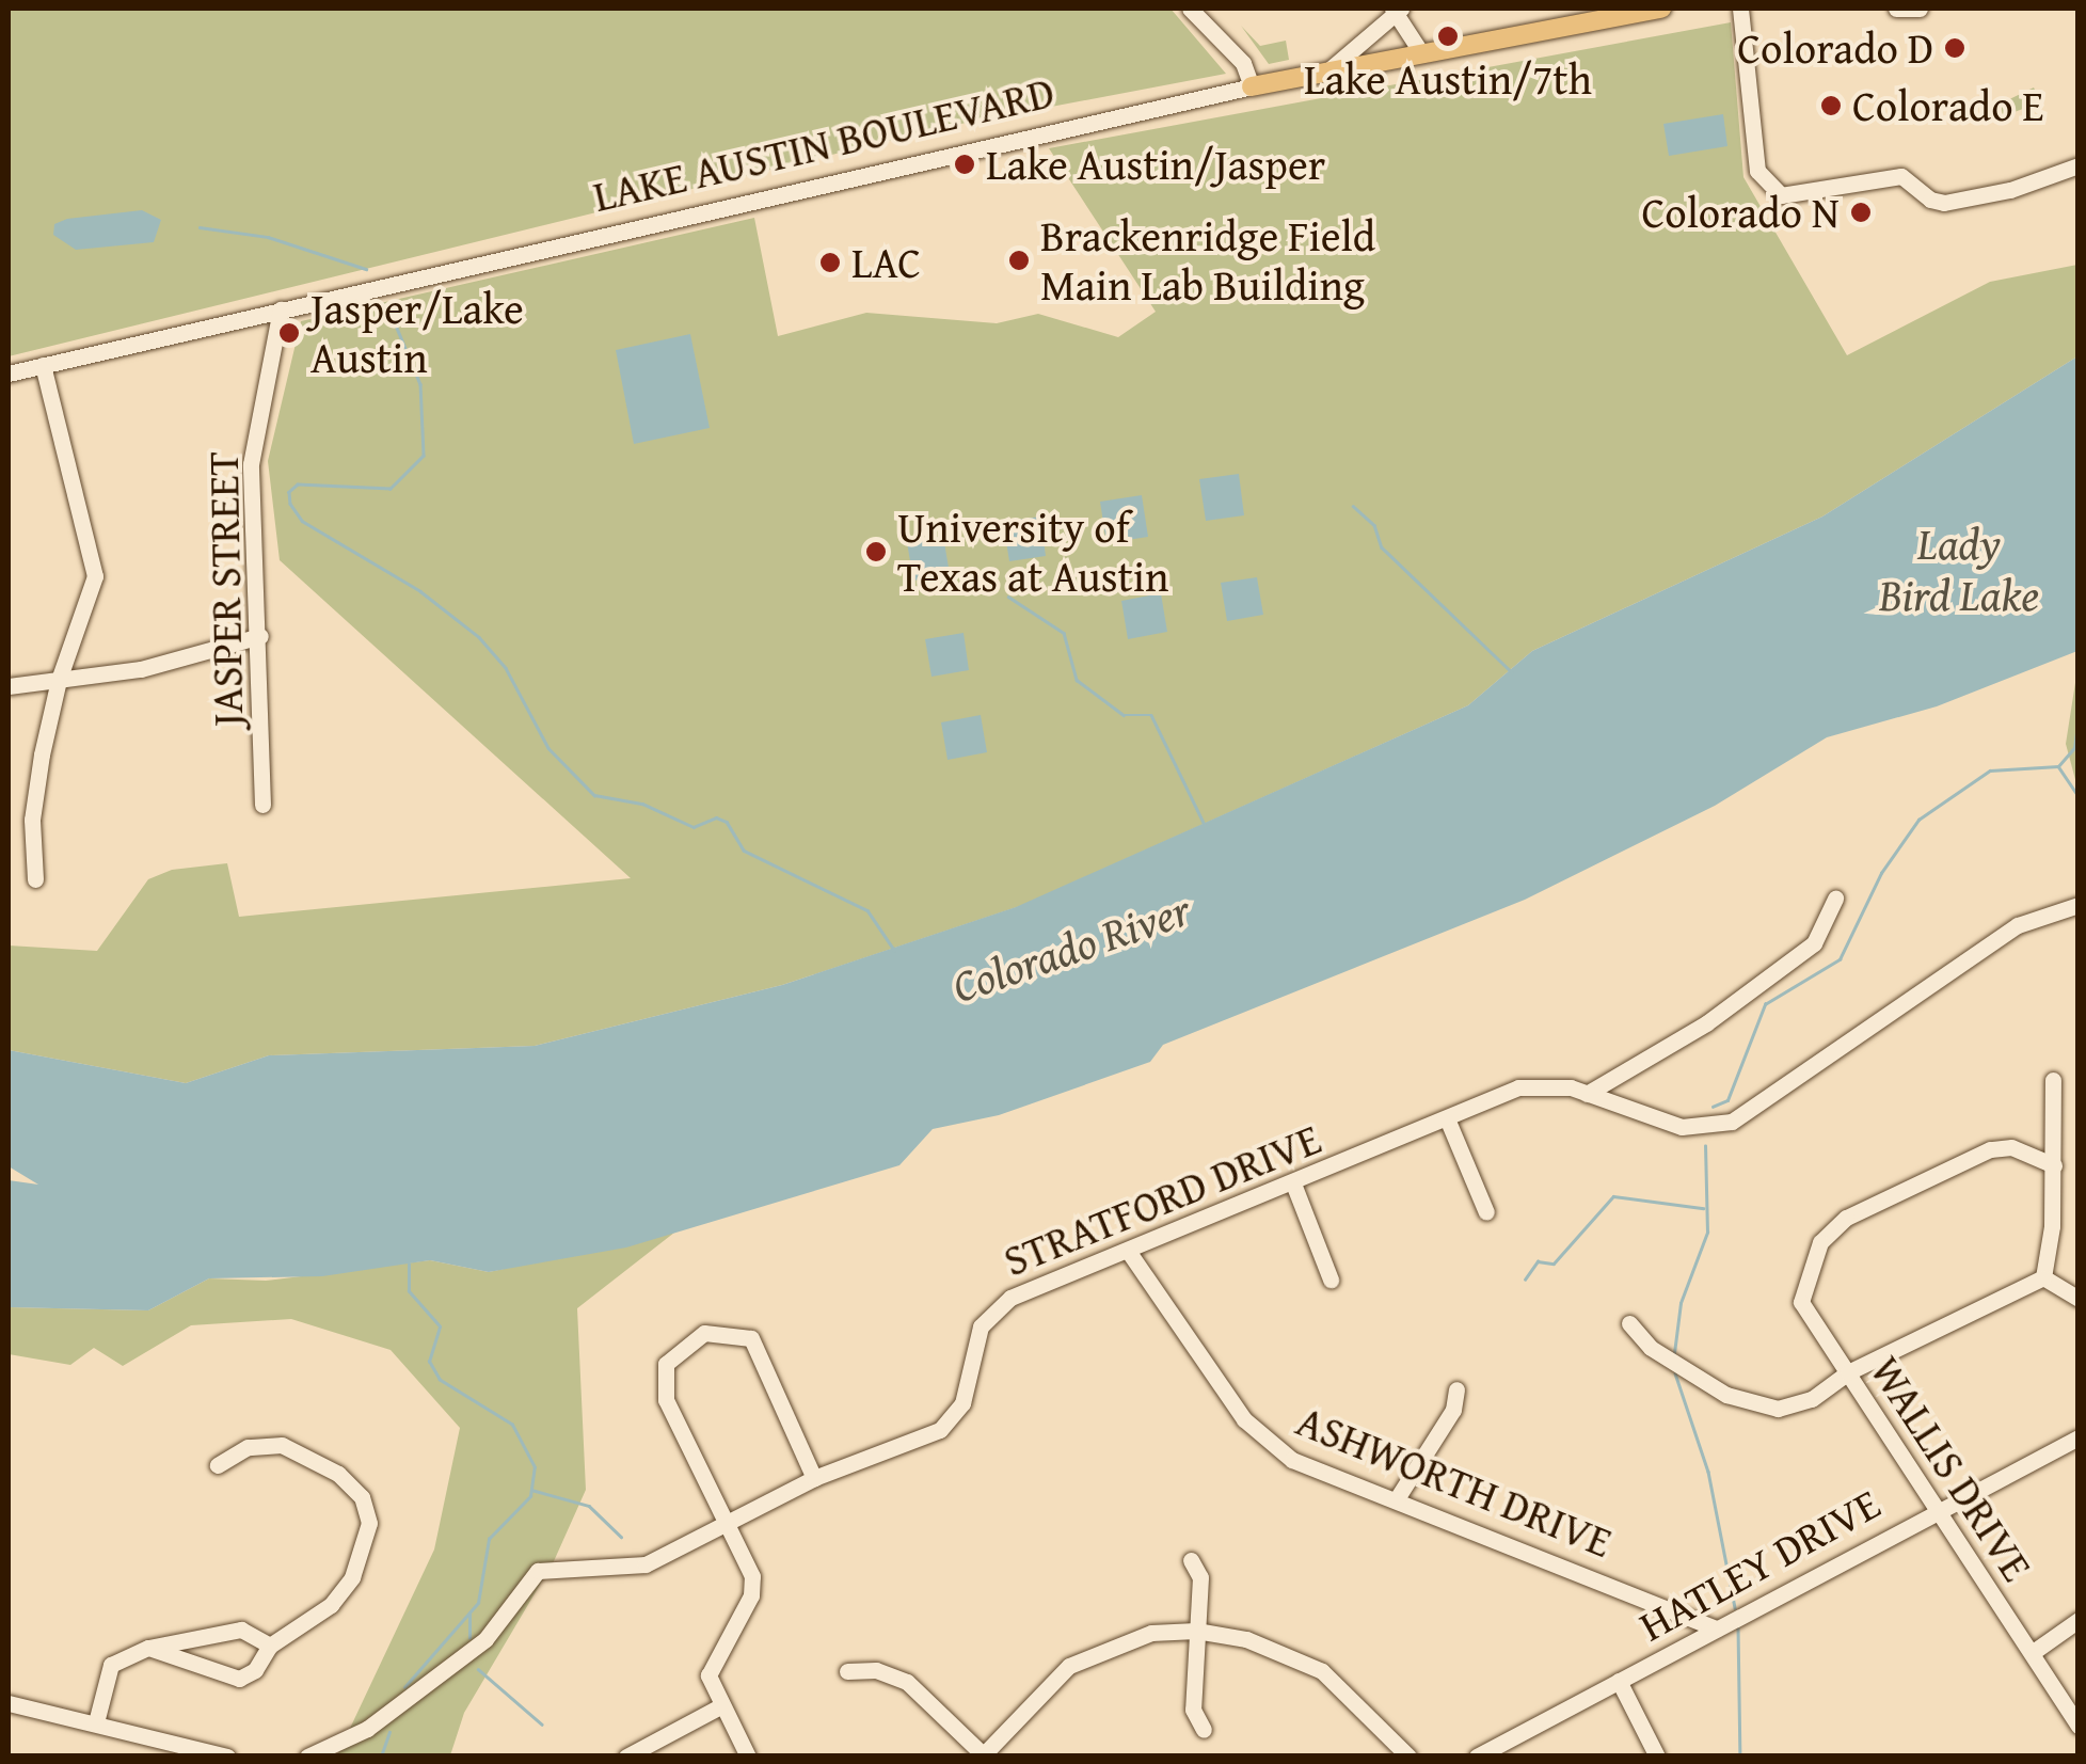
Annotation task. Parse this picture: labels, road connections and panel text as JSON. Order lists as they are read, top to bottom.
{
  "streets": {
    "main road": ["LAKE AUSTIN BOULEVARD"],
    "street": [
      "JASPER STREET",
      "STRATFORD DRIVE",
      "WALLIS DRIVE",
      "ASHWORTH DRIVE",
      "HATLEY DRIVE"
    ]
  },
  "crossings": [
    ["LAKE AUSTIN BOULEVARD", "JASPER STREET"],
    ["STRATFORD DRIVE", "ASHWORTH DRIVE"],
    ["WALLIS DRIVE", "HATLEY DRIVE"],
    ["ASHWORTH DRIVE", "HATLEY DRIVE"]
  ],
  "water": ["Lady Bird Lake", "Colorado River"],
  "places": [
    "Lake Austin/7th",
    "Colorado D",
    "Colorado E",
    "Lake Austin/Jasper",
    "Colorado N",
    "Brackenridge Field Main Lab Building",
    "LAC",
    "Jasper/Lake Austin",
    "University of Texas at Austin"
  ]
}
